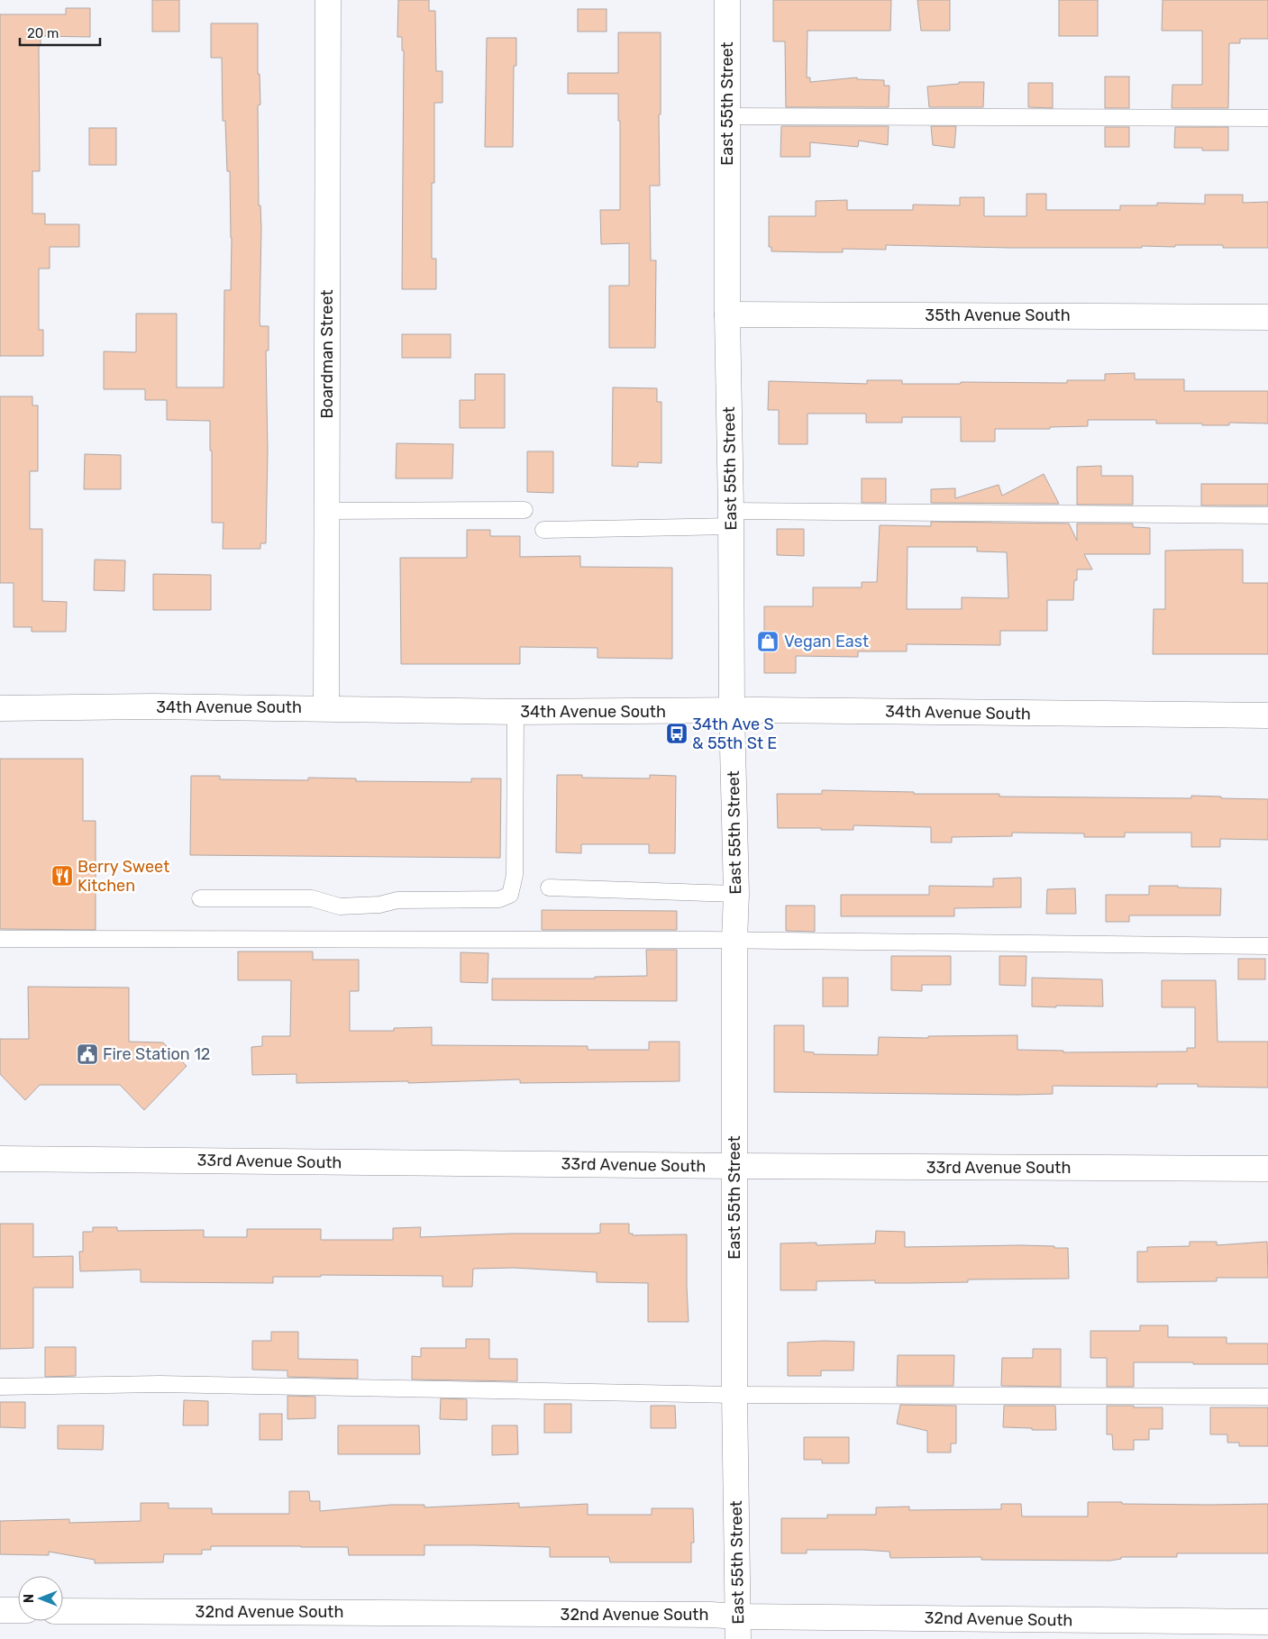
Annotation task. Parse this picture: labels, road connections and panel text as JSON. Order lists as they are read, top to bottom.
{
  "streets": {
    "street": [
      "East 55th Street",
      "35th Avenue South",
      "Boardman Street",
      "34th Avenue South",
      "33rd Avenue South",
      "32nd Avenue South"
    ]
  },
  "crossings": [
    ["East 55th Street", "35th Avenue South"],
    ["East 55th Street", "34th Avenue South"],
    ["East 55th Street", "33rd Avenue South"],
    ["East 55th Street", "32nd Avenue South"],
    ["Boardman Street", "34th Avenue South"]
  ],
  "places": {
    "shop": ["Vegan East"],
    "bus stop": ["34th Ave S & 55th St E"],
    "restaurant": ["Berry Sweet Kitchen"],
    "public building": ["Fire Station 12"]
  },
  "scale_bar": "20 m",
  "north": "left"
}
